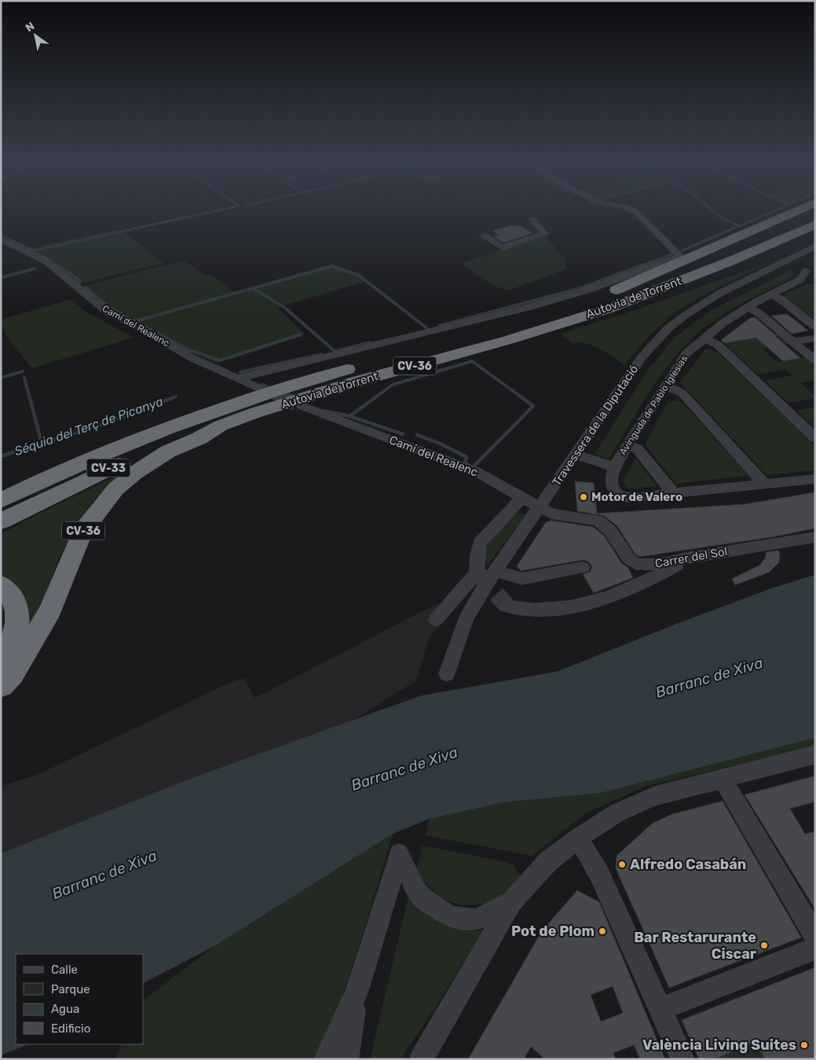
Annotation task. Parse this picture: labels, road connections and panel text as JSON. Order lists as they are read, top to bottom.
{
  "streets": {
    "highway": ["Autovia de Torrent", "CV-36", "CV-33"],
    "street": [
      "Camí del Realenc",
      "Avinguda de Pablo Iglesias",
      "Travessera de la Diputació",
      "Carrer del Sol"
    ]
  },
  "crossings": [
    ["Autovia de Torrent", "CV-33"],
    ["Camí del Realenc", "Travessera de la Diputació"],
    ["Camí del Realenc", "Carrer del Sol"],
    ["Travessera de la Diputació", "Carrer del Sol"]
  ],
  "water": ["Séquia del Terç de Picanya", "Barranc de Xiva"],
  "places": [
    "Motor de Valero",
    "Alfredo Casabán",
    "Pot de Plom",
    "Bar Restarurante Ciscar",
    "València Living Suites"
  ],
  "legend": [
    "Calle",
    "Parque",
    "Agua",
    "Edificio"
  ],
  "north": "top left"
}
